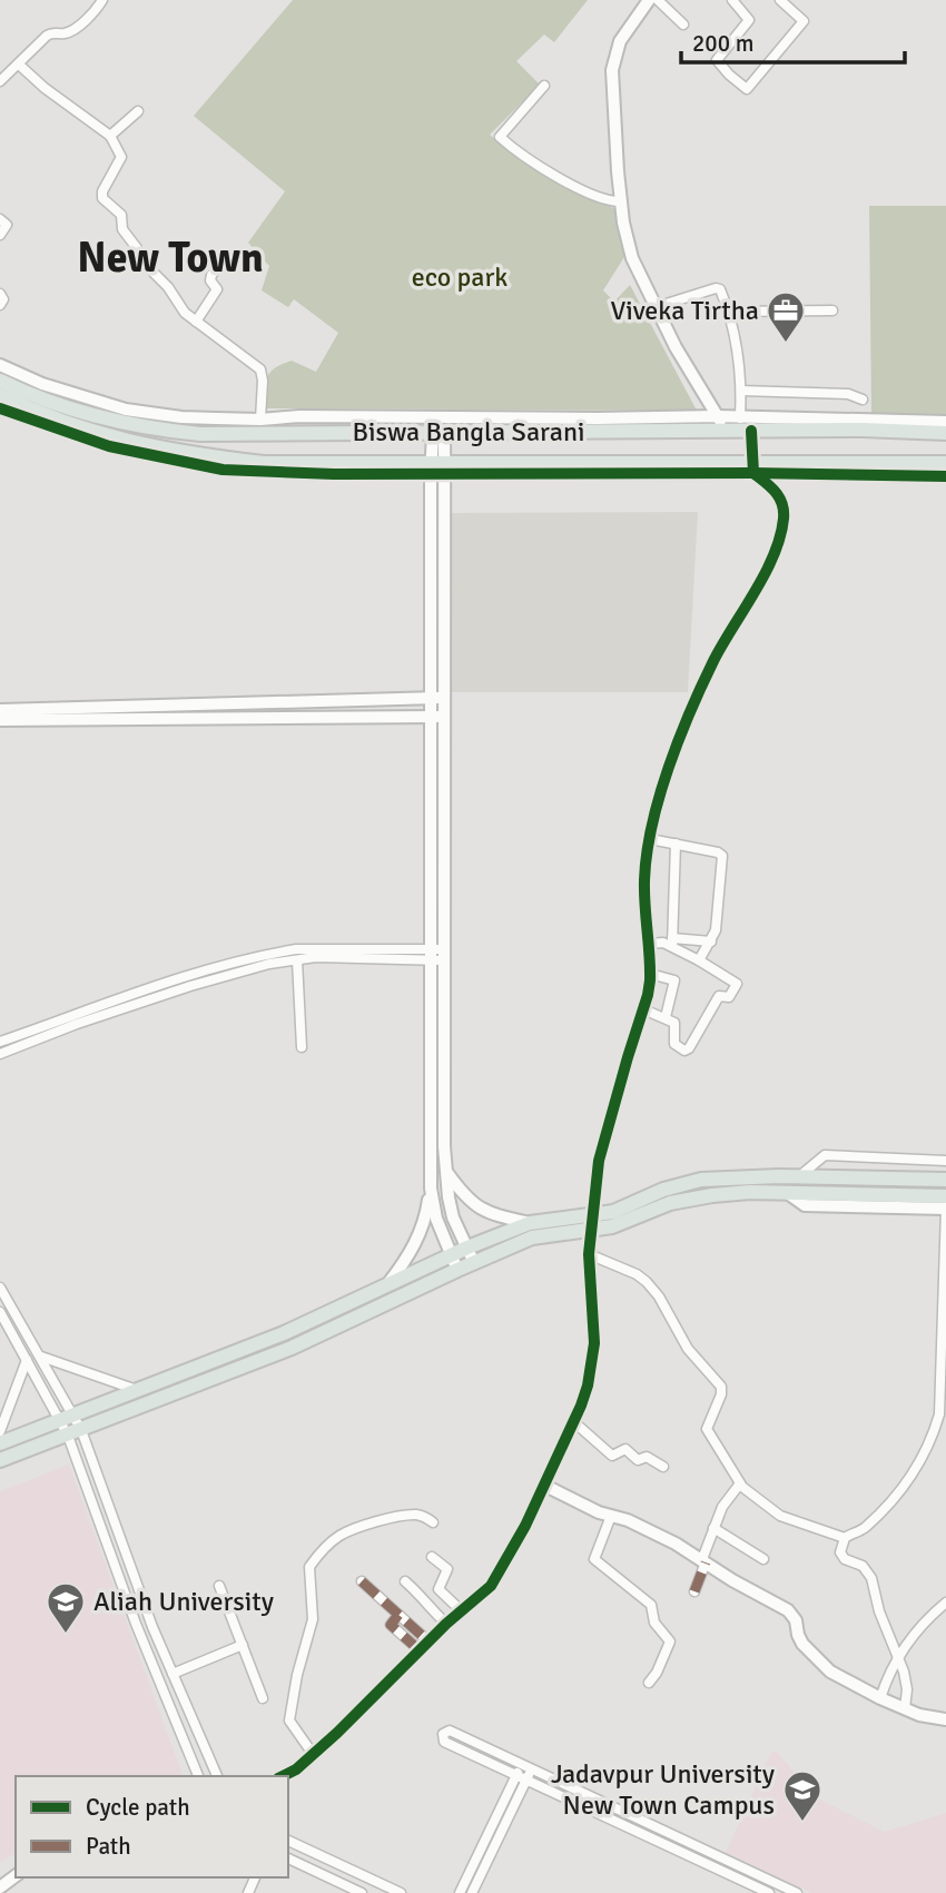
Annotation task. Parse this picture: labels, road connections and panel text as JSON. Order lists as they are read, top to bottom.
{
  "streets": {
    "main road": ["Biswa Bangla Sarani"]
  },
  "districts": ["New Town"],
  "parks": ["eco park"],
  "places": {
    "office": ["Viveka Tirtha"],
    "school or university": ["Aliah University", "Jadavpur University New Town Campus"]
  },
  "legend": ["Cycle path", "Path"],
  "scale_bar": "200 m"
}
